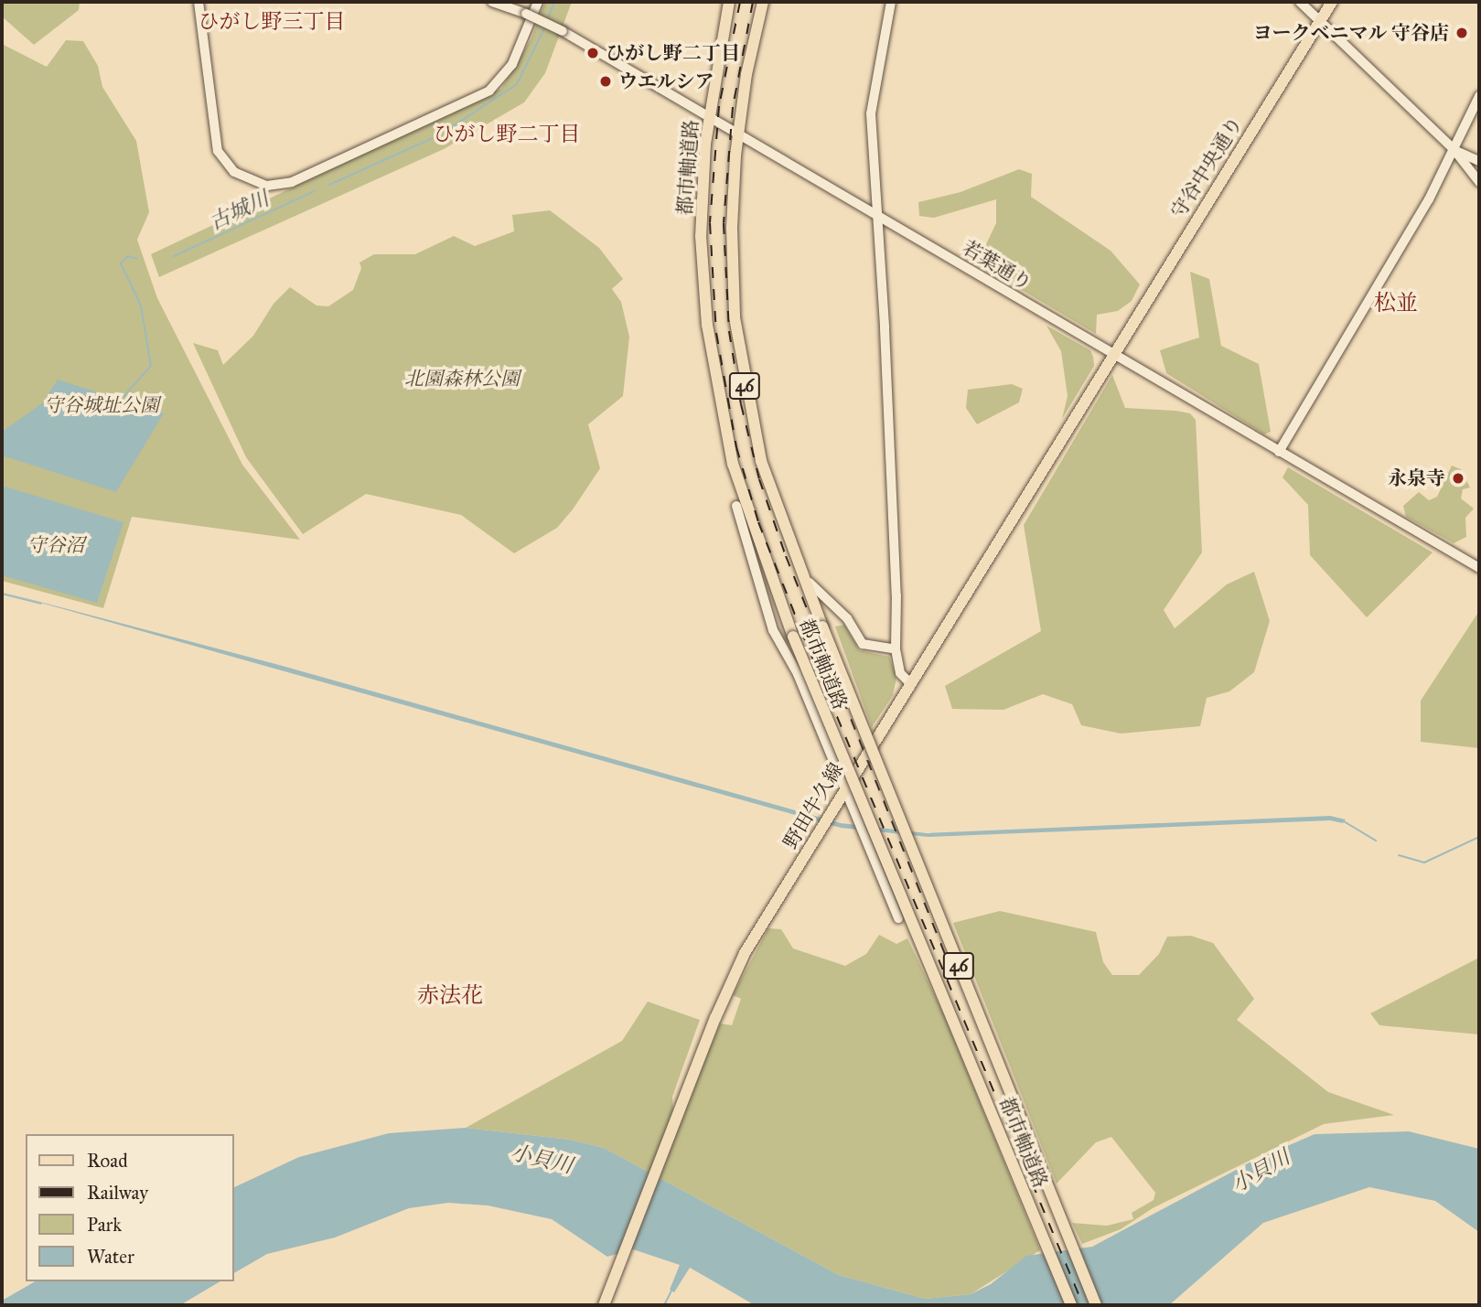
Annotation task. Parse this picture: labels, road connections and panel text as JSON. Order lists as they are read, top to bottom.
{
  "streets": {
    "main road": [
      "都市軸道路",
      "守谷中央通り",
      "46",
      "野田牛久線"
    ],
    "street": ["若葉通り"]
  },
  "crossings": [
    ["都市軸道路", "若葉通り"],
    ["守谷中央通り", "若葉通り"],
    ["守谷中央通り", "野田牛久線"],
    ["若葉通り", "野田牛久線"]
  ],
  "districts": [
    "ひがし野三丁目",
    "ひがし野二丁目",
    "松並",
    "赤法花"
  ],
  "water": ["古城川", "小貝川"],
  "parks": ["北園森林公園", "守谷城址公園", "守谷沼"],
  "places": [
    "ヨークベニマル 守谷店",
    "ひがし野二丁目",
    "ウエルシア",
    "永泉寺"
  ],
  "legend": [
    "Road",
    "Railway",
    "Park",
    "Water"
  ]
}
